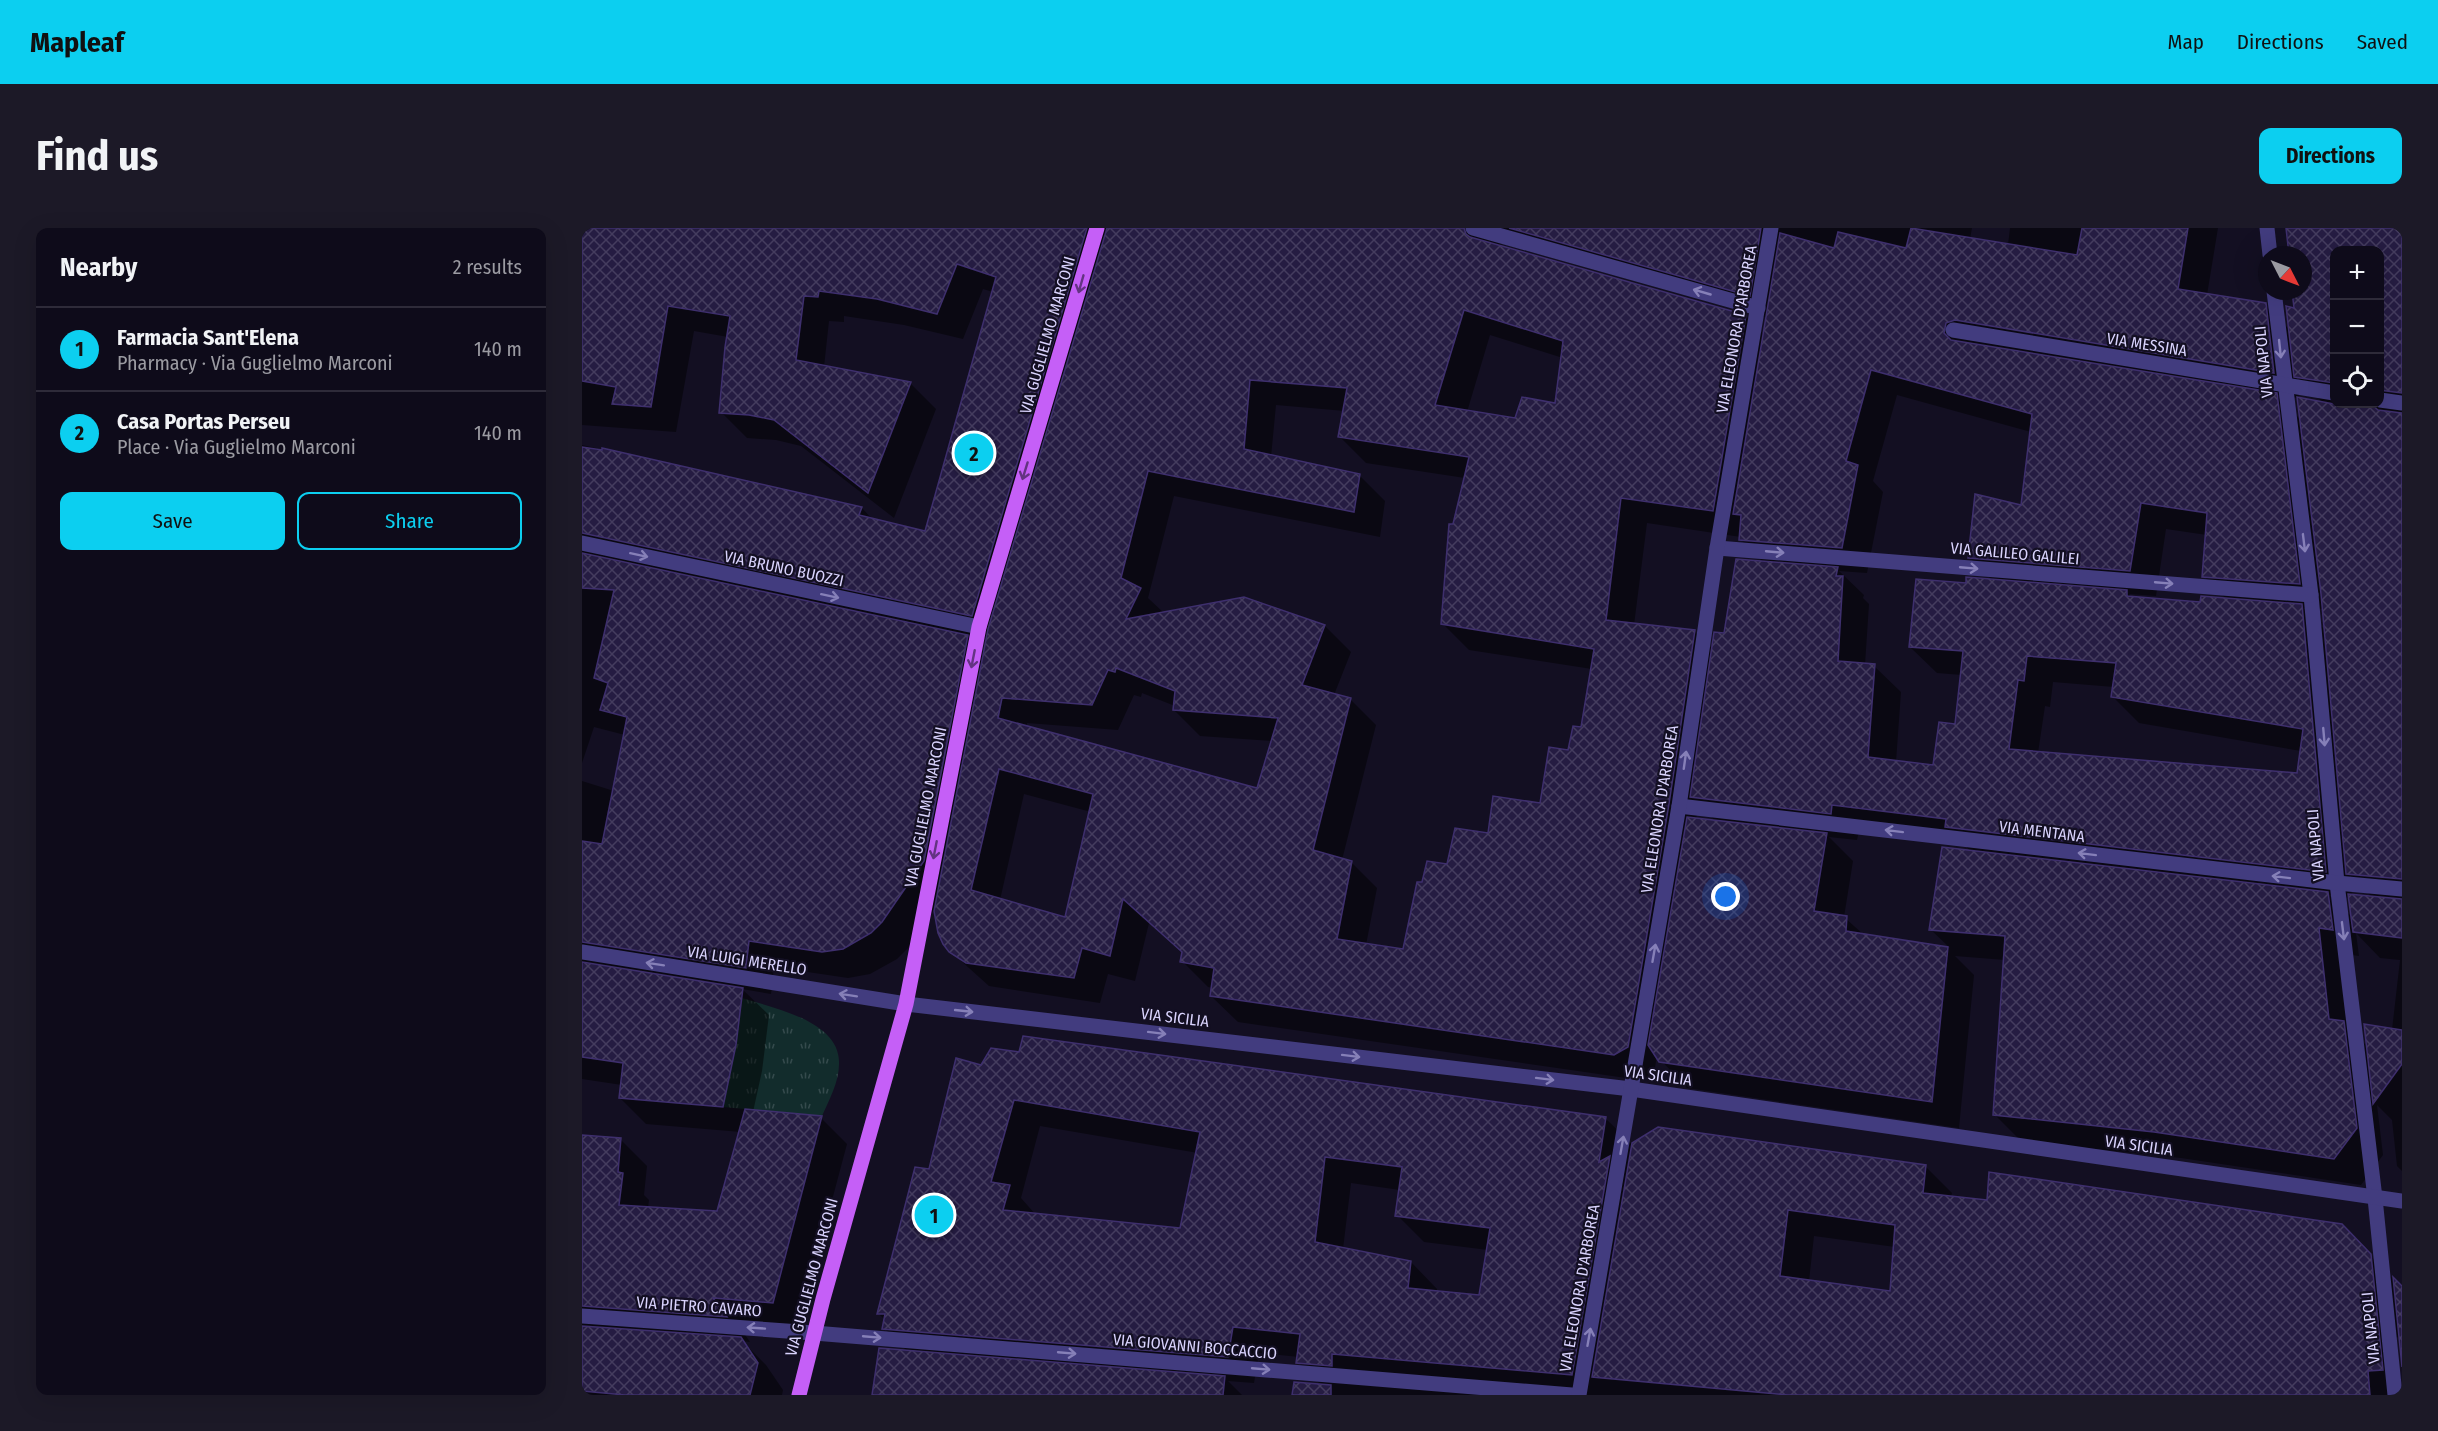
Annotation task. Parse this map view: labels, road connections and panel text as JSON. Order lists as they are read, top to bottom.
{
  "streets": {
    "main road": ["VIA GUGLIELMO MARCONI"],
    "street": [
      "VIA ELEONORA D'ARBOREA",
      "VIA MESSINA",
      "VIA NAPOLI",
      "VIA GALILEO GALILEI",
      "VIA BRUNO BUOZZI",
      "VIA MENTANA",
      "VIA LUIGI MERELLO",
      "VIA SICILIA",
      "VIA PIETRO CAVARO",
      "VIA GIOVANNI BOCCACCIO"
    ]
  },
  "crossings": [
    ["VIA ELEONORA D'ARBOREA", "VIA GALILEO GALILEI"],
    ["VIA ELEONORA D'ARBOREA", "VIA MENTANA"],
    ["VIA ELEONORA D'ARBOREA", "VIA SICILIA"],
    ["VIA GUGLIELMO MARCONI", "VIA BRUNO BUOZZI"],
    ["VIA GUGLIELMO MARCONI", "VIA LUIGI MERELLO"],
    ["VIA GUGLIELMO MARCONI", "VIA SICILIA"],
    ["VIA GUGLIELMO MARCONI", "VIA PIETRO CAVARO"],
    ["VIA GUGLIELMO MARCONI", "VIA GIOVANNI BOCCACCIO"],
    ["VIA MESSINA", "VIA NAPOLI"],
    ["VIA NAPOLI", "VIA GALILEO GALILEI"],
    ["VIA NAPOLI", "VIA MENTANA"],
    ["VIA NAPOLI", "VIA SICILIA"],
    ["VIA LUIGI MERELLO", "VIA SICILIA"],
    ["VIA PIETRO CAVARO", "VIA GIOVANNI BOCCACCIO"]
  ],
  "one_way": [
    "VIA ELEONORA D'ARBOREA",
    "VIA GUGLIELMO MARCONI",
    "VIA NAPOLI",
    "VIA GALILEO GALILEI",
    "VIA BRUNO BUOZZI",
    "VIA MENTANA",
    "VIA LUIGI MERELLO",
    "VIA SICILIA",
    "VIA PIETRO CAVARO",
    "VIA GIOVANNI BOCCACCIO"
  ],
  "north": "bottom right",
  "page": {
    "header": "Mapleaf",
    "nav": ["Map", "Directions", "Saved"],
    "buttons": [
      "Directions",
      ["Save", "Share"]
    ],
    "title": "Find us",
    "heading": ["Nearby", "2 results"],
    "map_buttons": ["+", "−"],
    "list": [
      {
        "mark": "1",
        "name": "Farmacia Sant'Elena",
        "note": "Pharmacy · Via Guglielmo Marconi",
        "value": "140 m"
      },
      {
        "mark": "2",
        "name": "Casa Portas Perseu",
        "note": "Place · Via Guglielmo Marconi",
        "value": "140 m"
      }
    ],
    "pins": ["2", "1"]
  }
}
